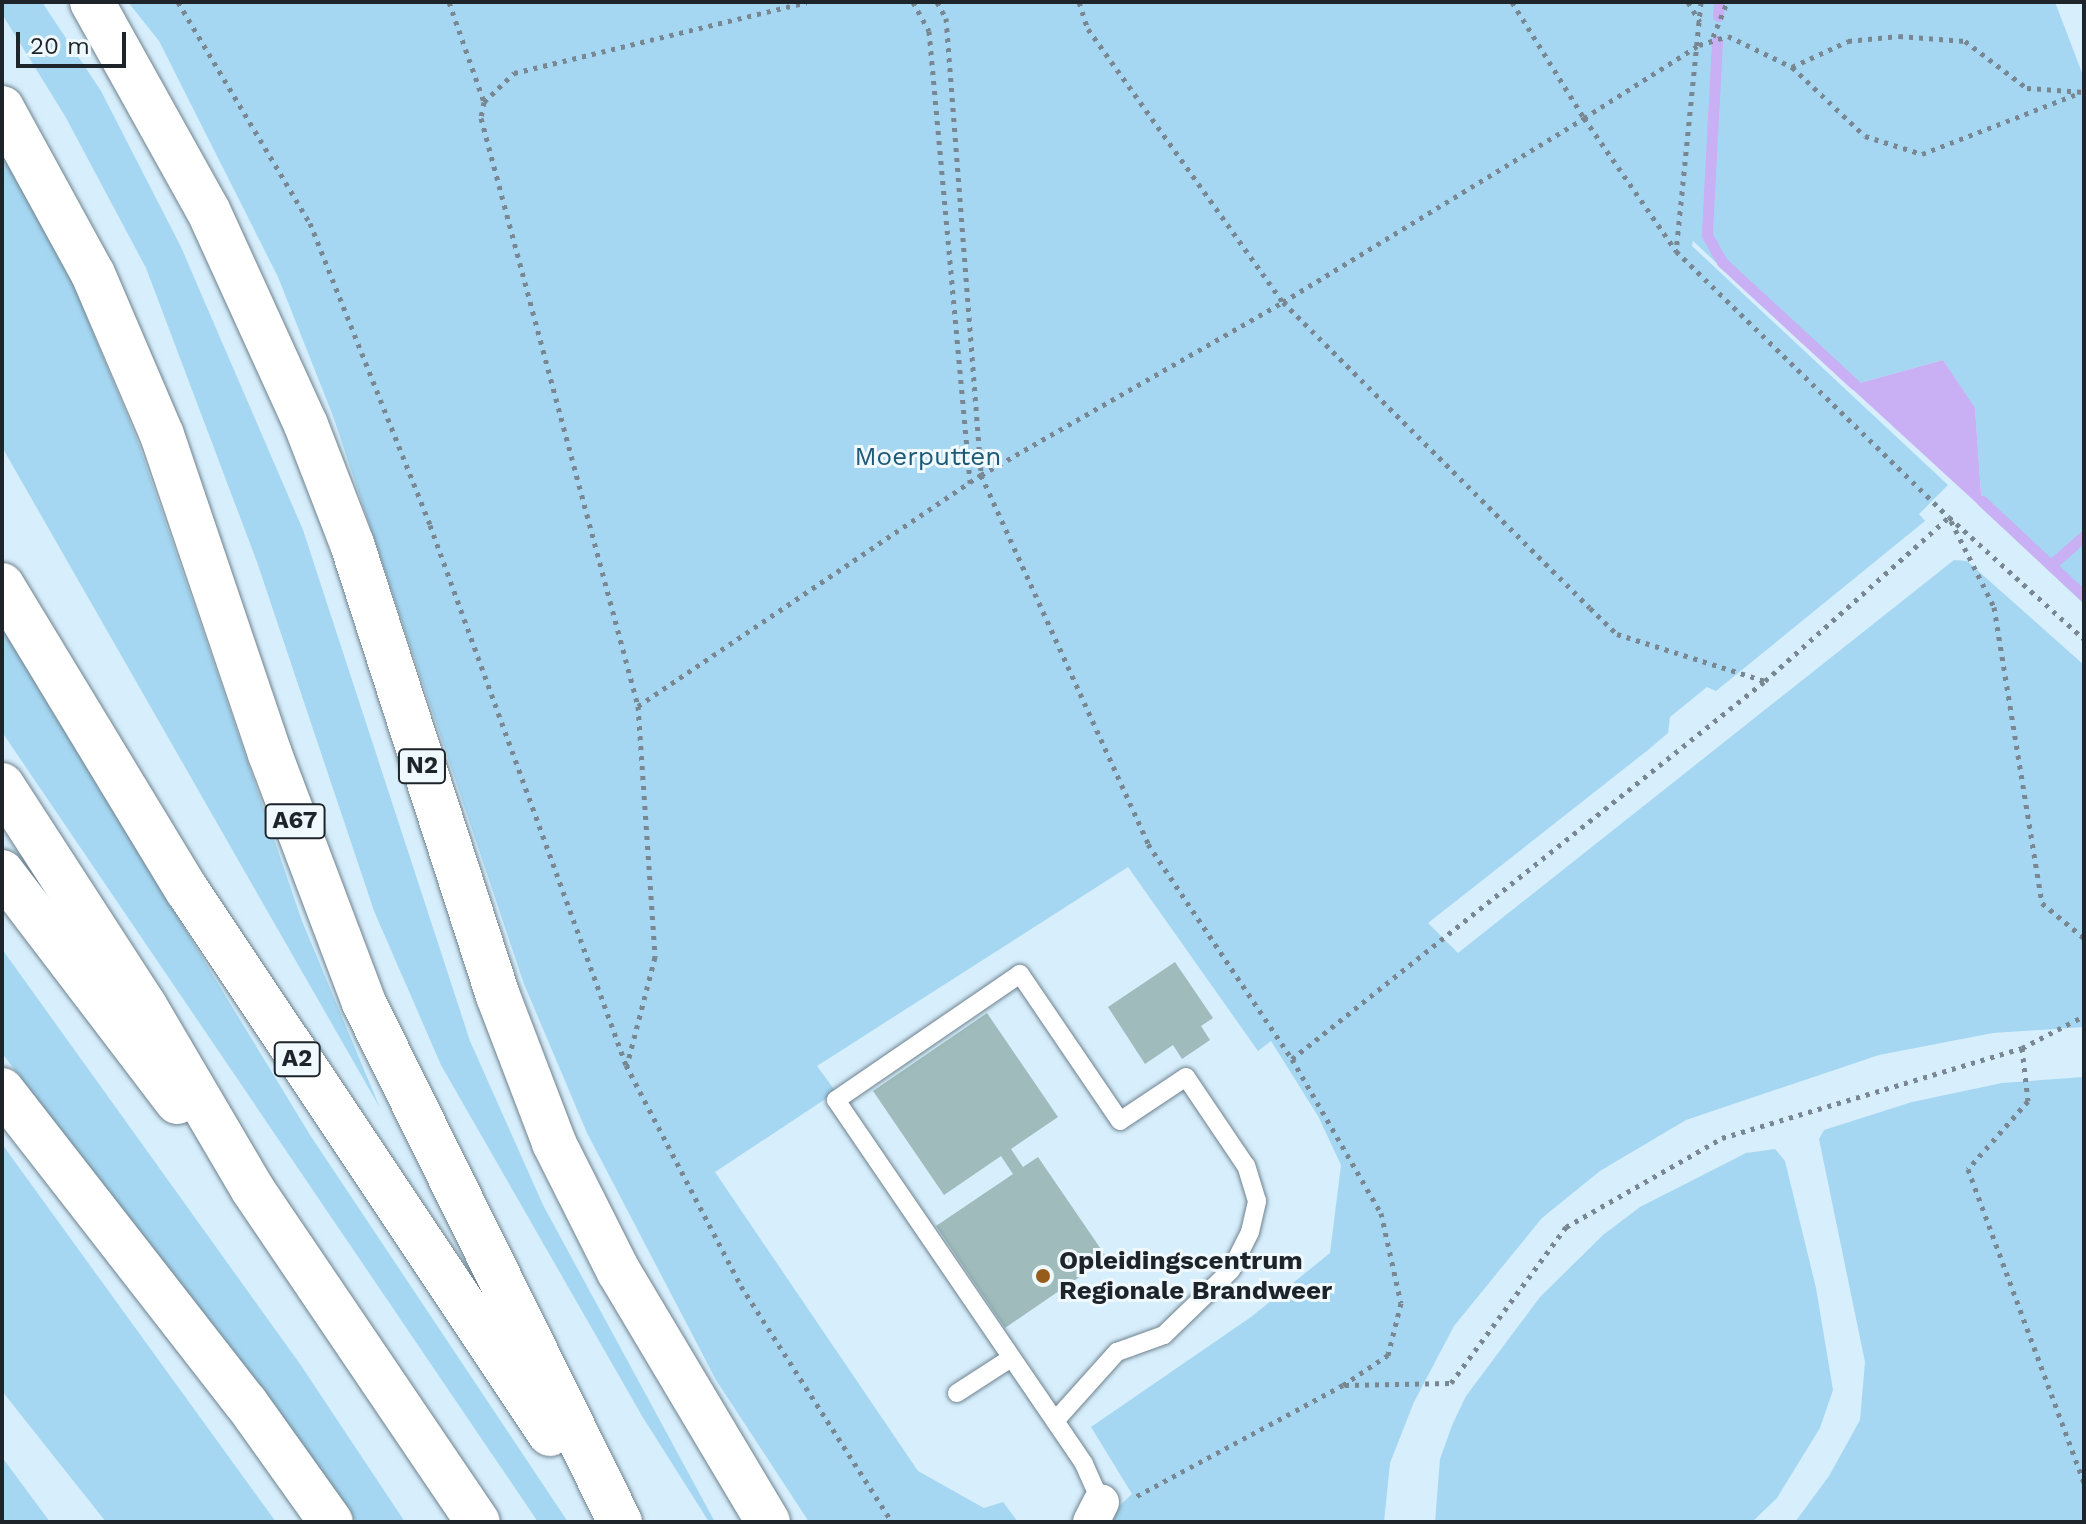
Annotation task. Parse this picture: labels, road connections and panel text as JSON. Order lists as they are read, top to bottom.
{
  "streets": {
    "highway": ["N2", "A67", "A2"]
  },
  "parks": ["Moerputten"],
  "places": ["Opleidingscentrum Regionale Brandweer"],
  "scale_bar": "20 m"
}
